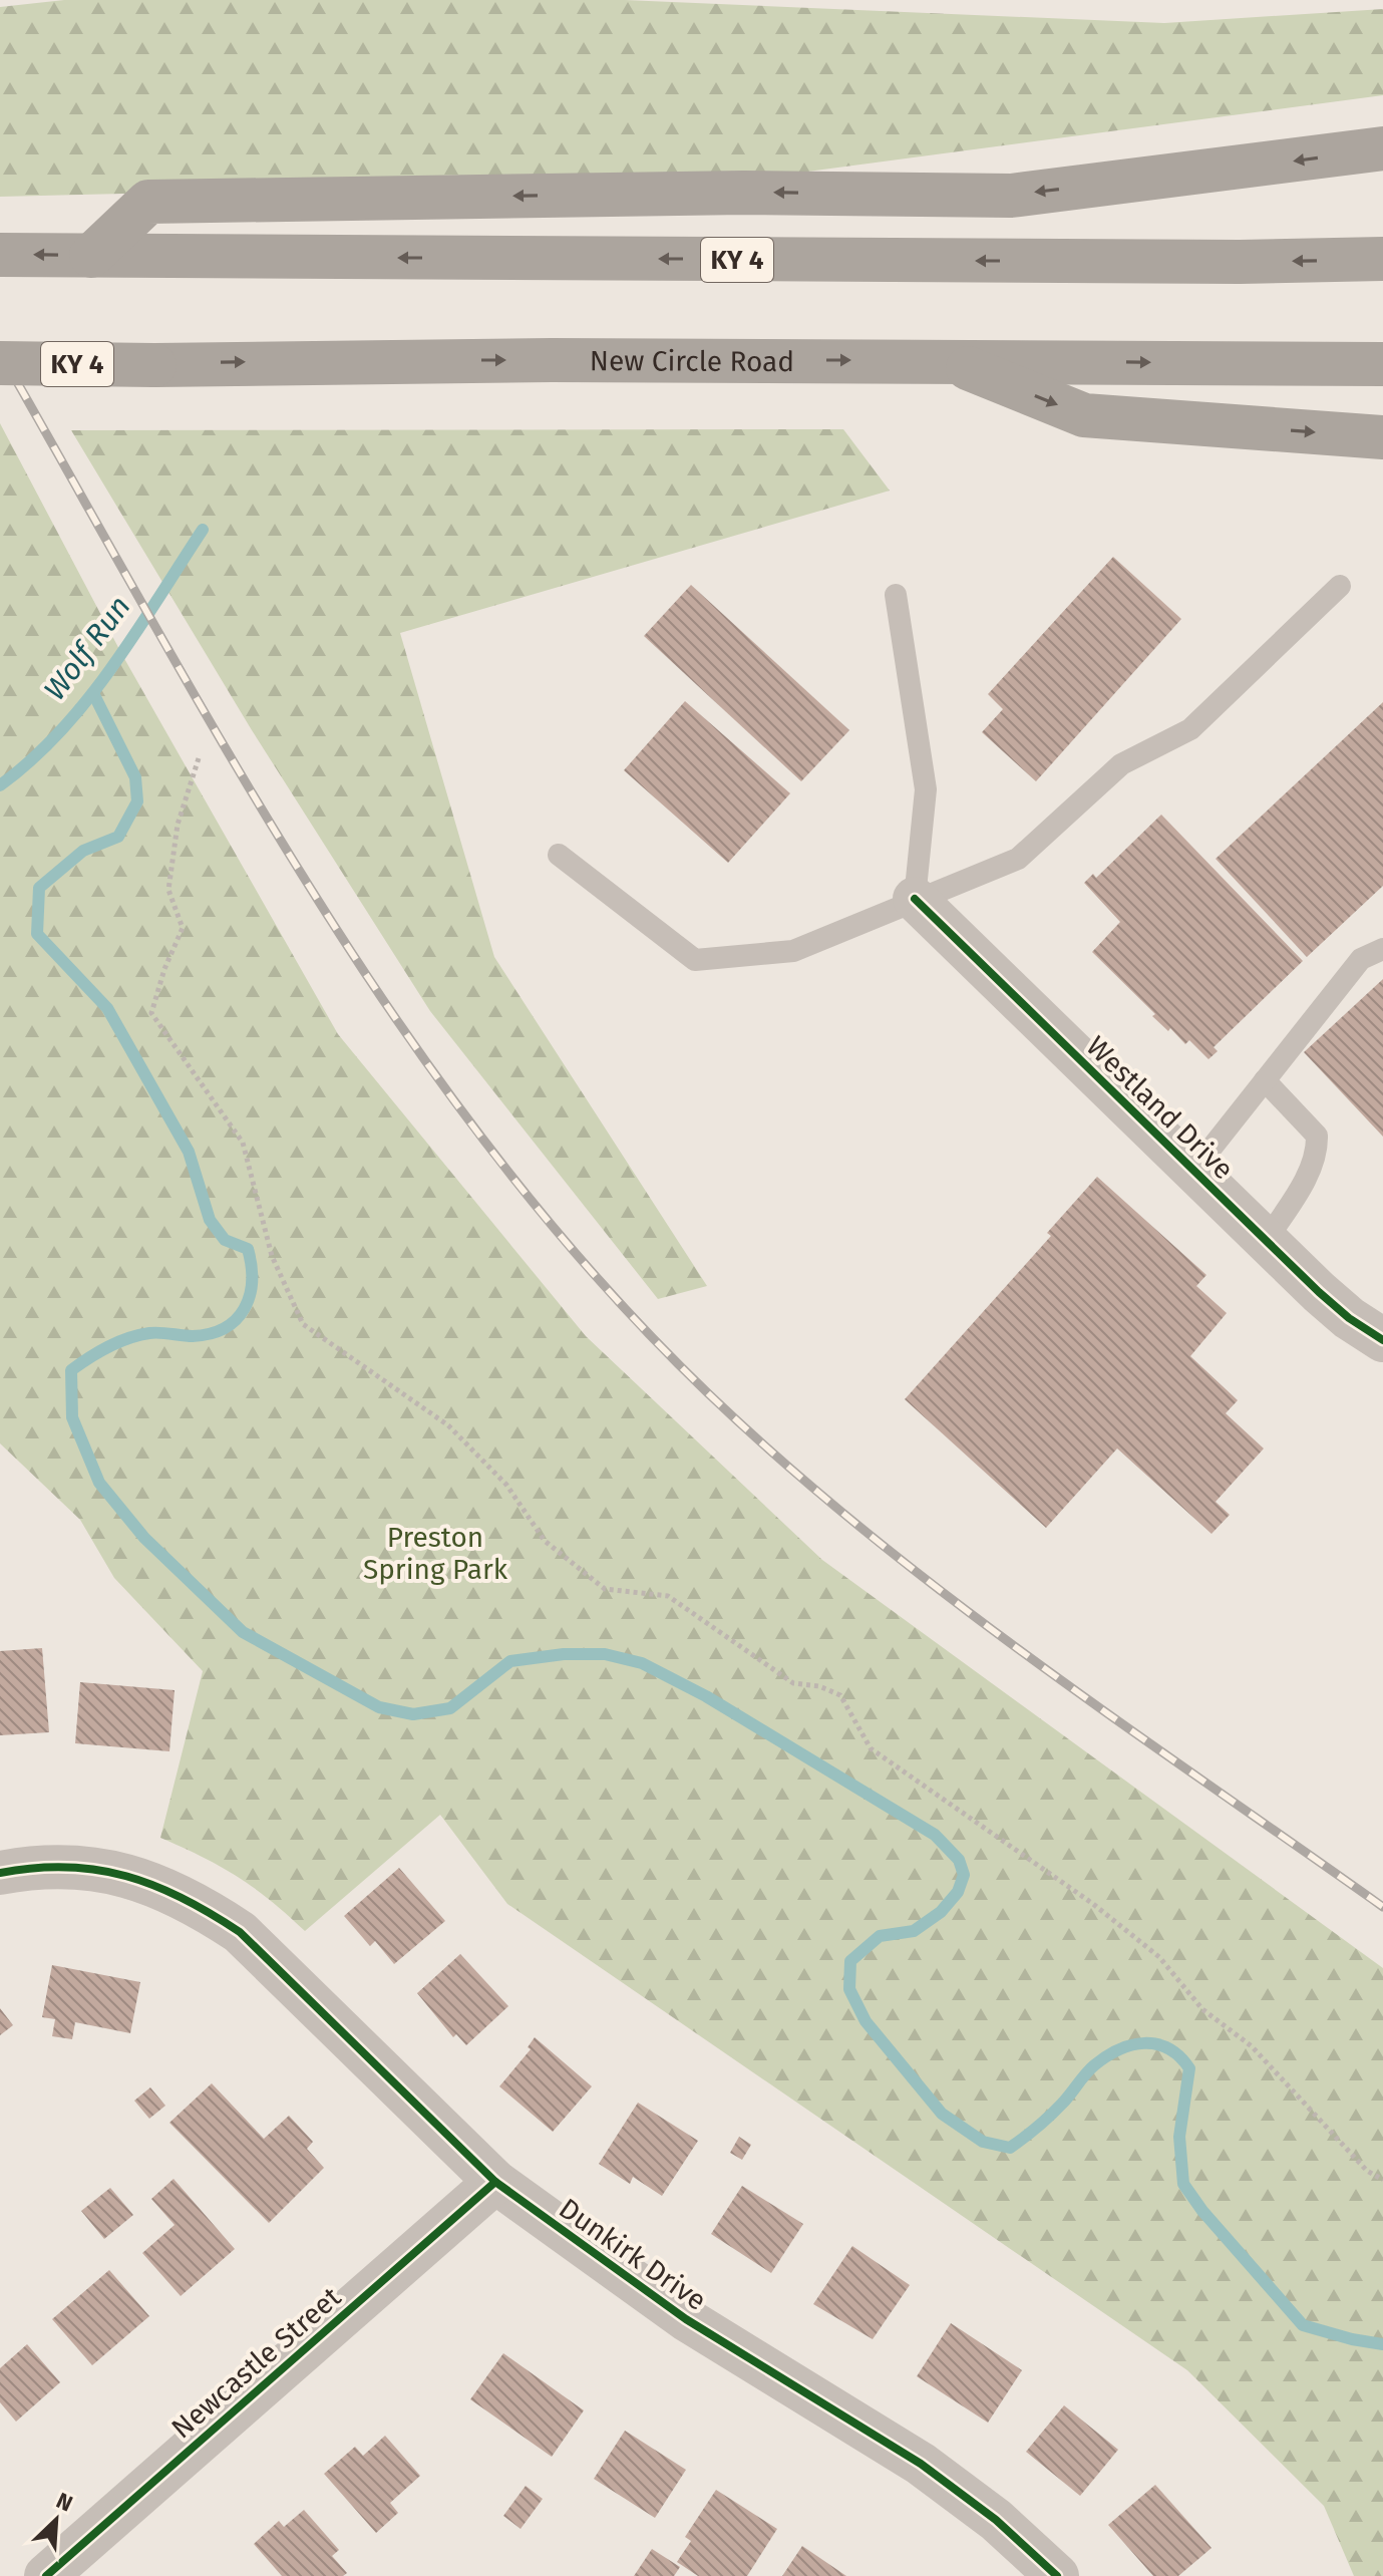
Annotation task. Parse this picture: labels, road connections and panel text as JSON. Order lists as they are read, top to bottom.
{
  "streets": {
    "highway": ["KY 4", "New Circle Road"],
    "street": ["Westland Drive", "Dunkirk Drive", "Newcastle Street"]
  },
  "crossings": [
    ["Dunkirk Drive", "Newcastle Street"]
  ],
  "water": ["Wolf Run"],
  "parks": ["Preston Spring Park"],
  "north": "top right"
}
